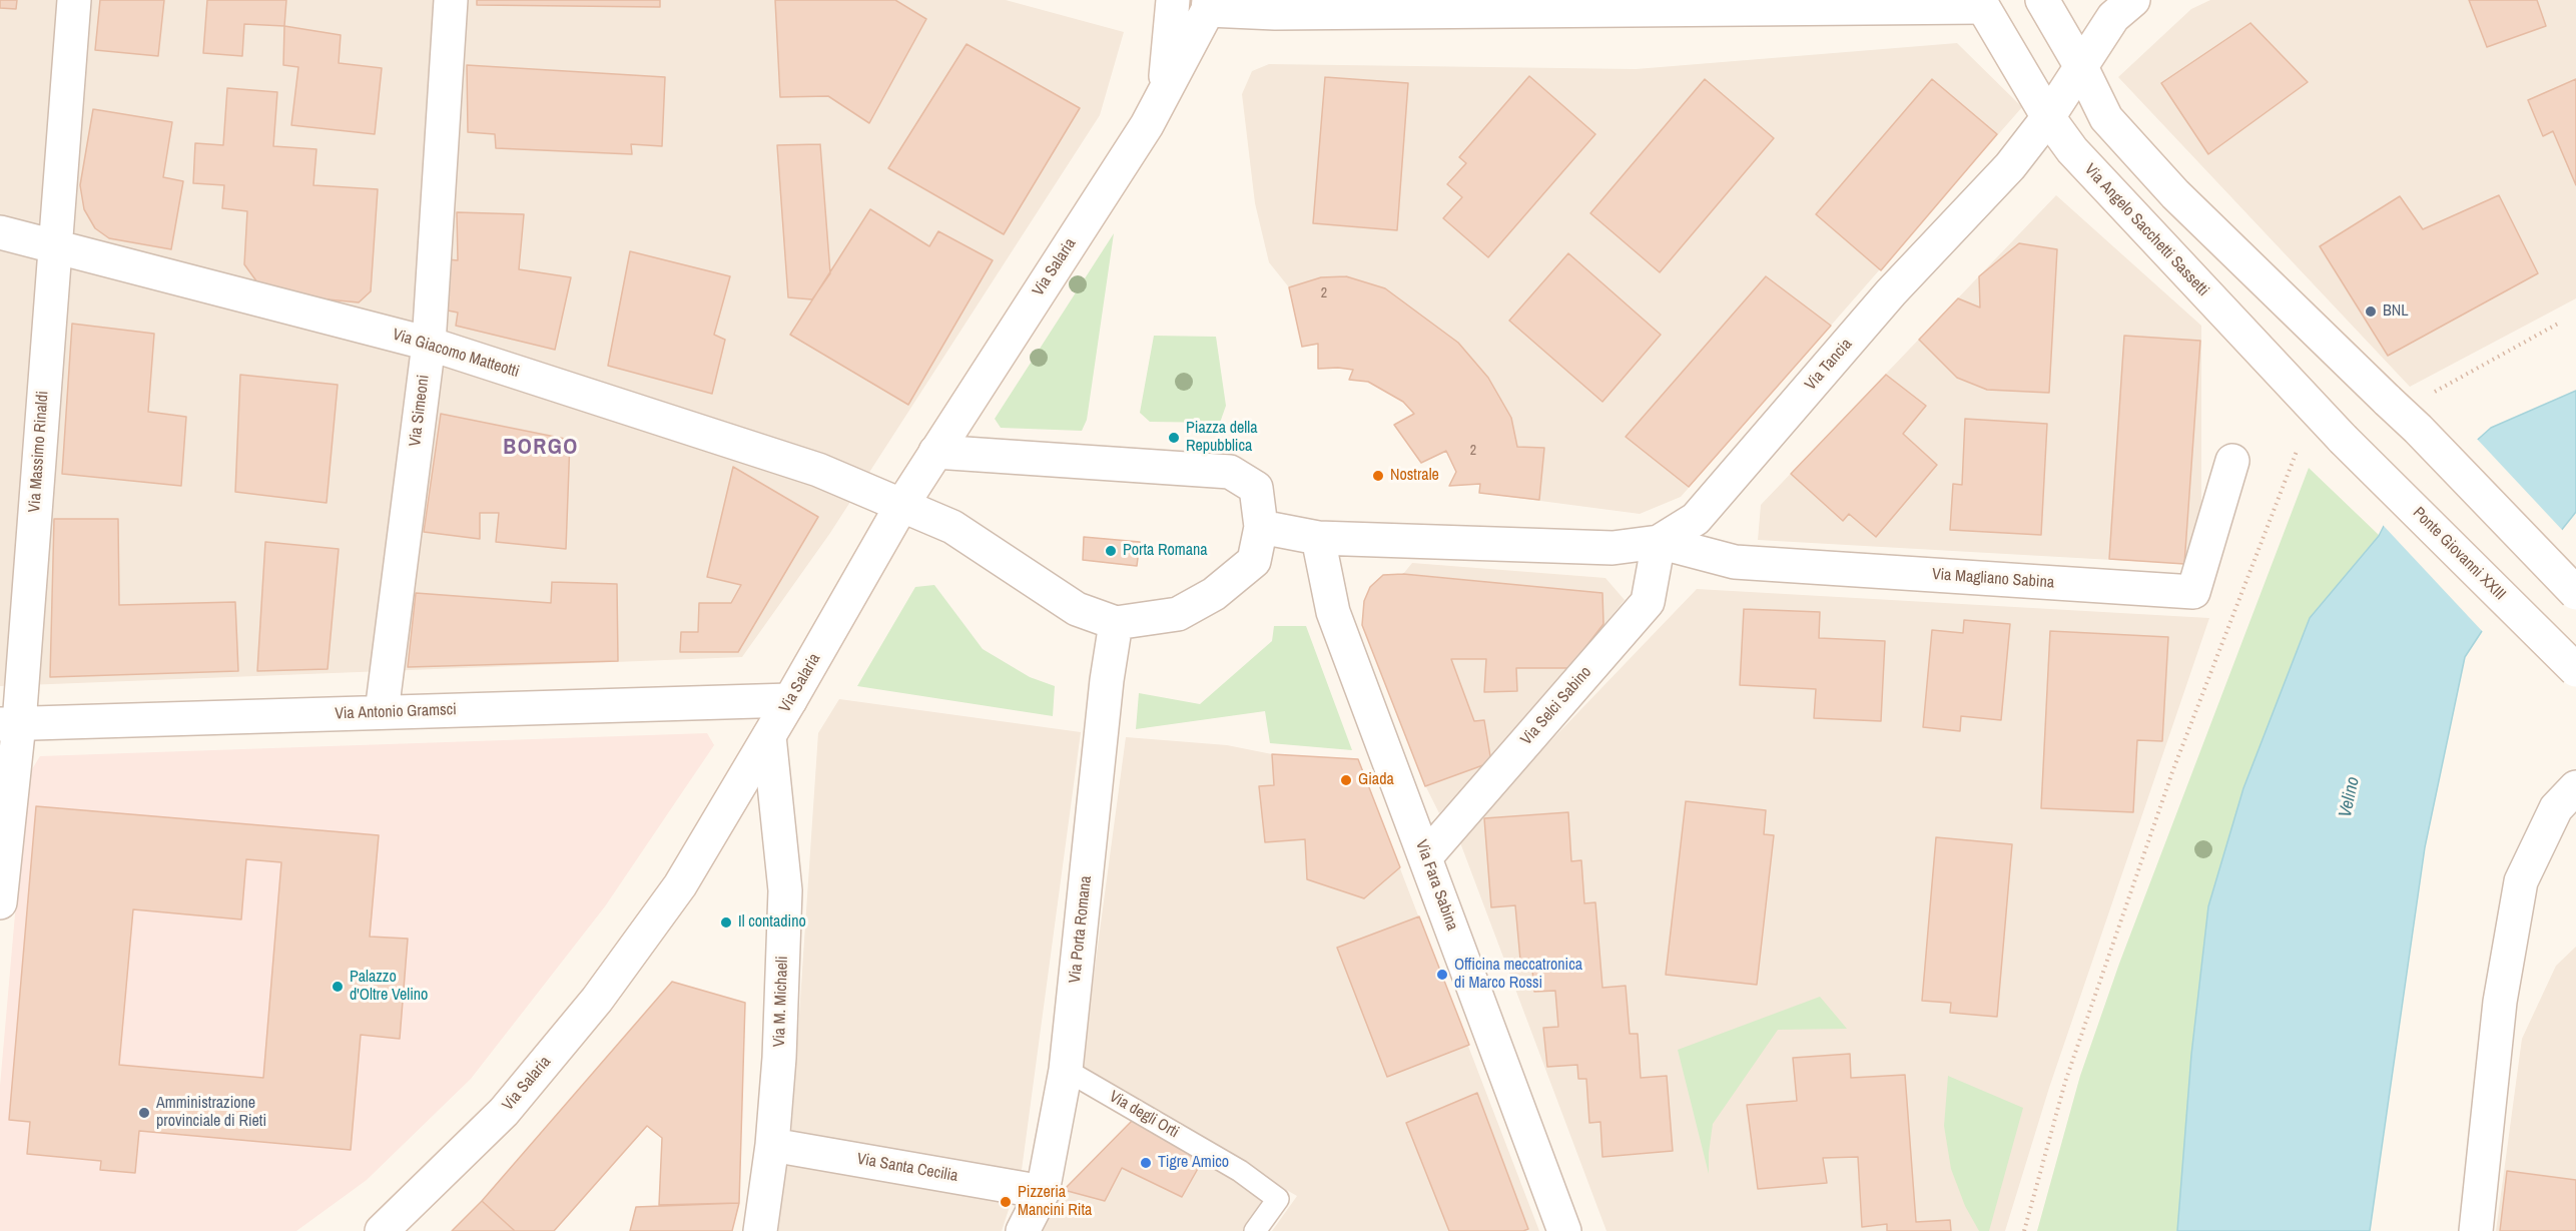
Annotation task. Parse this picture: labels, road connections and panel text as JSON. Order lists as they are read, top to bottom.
{
  "streets": {
    "street": [
      "Via Angelo Sacchetti Sassetti",
      "Via Salaria",
      "Via Giacomo Matteotti",
      "Via Tancia",
      "Via Simeoni",
      "Via Massimo Rinaldi",
      "Ponte Giovanni XXIII",
      "Via Magliano Sabina",
      "Via Selci Sabino",
      "Via Antonio Gramsci",
      "Via Fara Sabina",
      "Via Porta Romana",
      "Via M. Michaeli",
      "Via Santa Cecilia"
    ],
    "lane": ["Via degli Orti"]
  },
  "crossings": [
    ["Via Angelo Sacchetti Sassetti", "Via Tancia"],
    ["Via Angelo Sacchetti Sassetti", "Ponte Giovanni XXIII"],
    ["Via Salaria", "Via Giacomo Matteotti"],
    ["Via Salaria", "Via Antonio Gramsci"],
    ["Via Salaria", "Via M. Michaeli"],
    ["Via Giacomo Matteotti", "Via Simeoni"],
    ["Via Giacomo Matteotti", "Via Massimo Rinaldi"],
    ["Via Tancia", "Via Magliano Sabina"],
    ["Via Tancia", "Via Selci Sabino"],
    ["Via Tancia", "Via Fara Sabina"],
    ["Via Simeoni", "Via Antonio Gramsci"],
    ["Via Massimo Rinaldi", "Via Antonio Gramsci"],
    ["Via Magliano Sabina", "Via Selci Sabino"],
    ["Via Selci Sabino", "Via Fara Sabina"],
    ["Via Porta Romana", "Via degli Orti"],
    ["Via Porta Romana", "Via Santa Cecilia"],
    ["Via M. Michaeli", "Via Santa Cecilia"]
  ],
  "districts": ["BORGO"],
  "water": ["Velino"],
  "places": [
    "BNL",
    "Piazza della Repubblica",
    "Nostrale",
    "Porta Romana",
    "Giada",
    "Il contadino",
    "Officina meccatronica di Marco Rossi",
    "Palazzo d'Oltre Velino",
    "Amministrazione provinciale di Rieti",
    "Tigre Amico",
    "Pizzeria Mancini Rita"
  ],
  "house_numbers": ["2", "2"]
}
